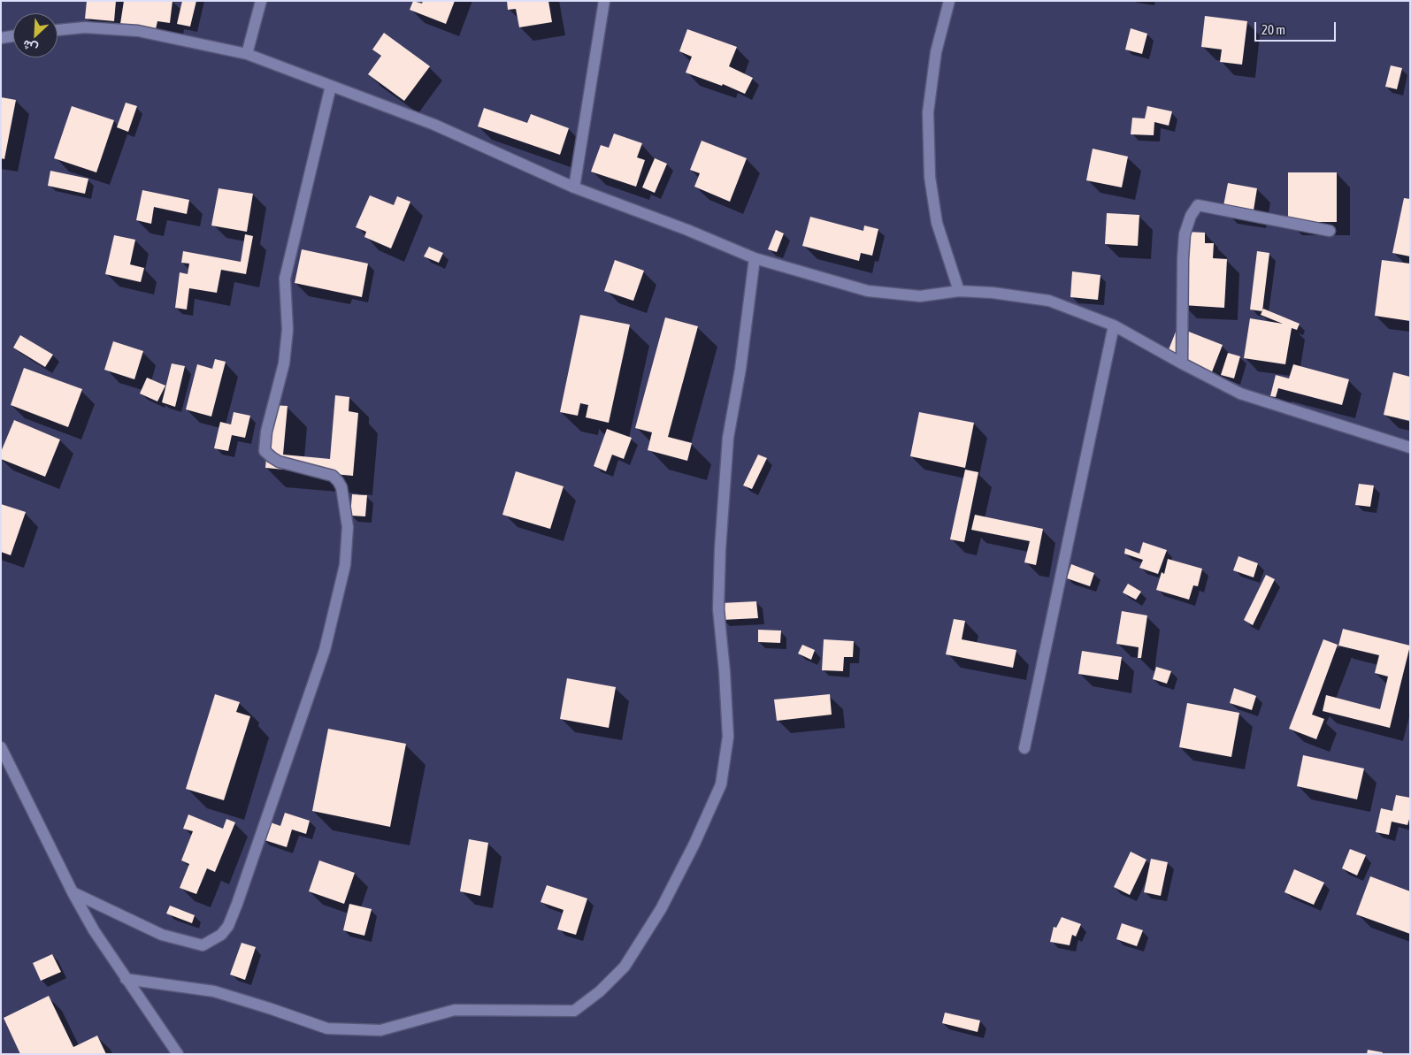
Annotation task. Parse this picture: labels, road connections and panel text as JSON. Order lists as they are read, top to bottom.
{
  "scale_bar": "20 m",
  "north": "bottom left"
}
